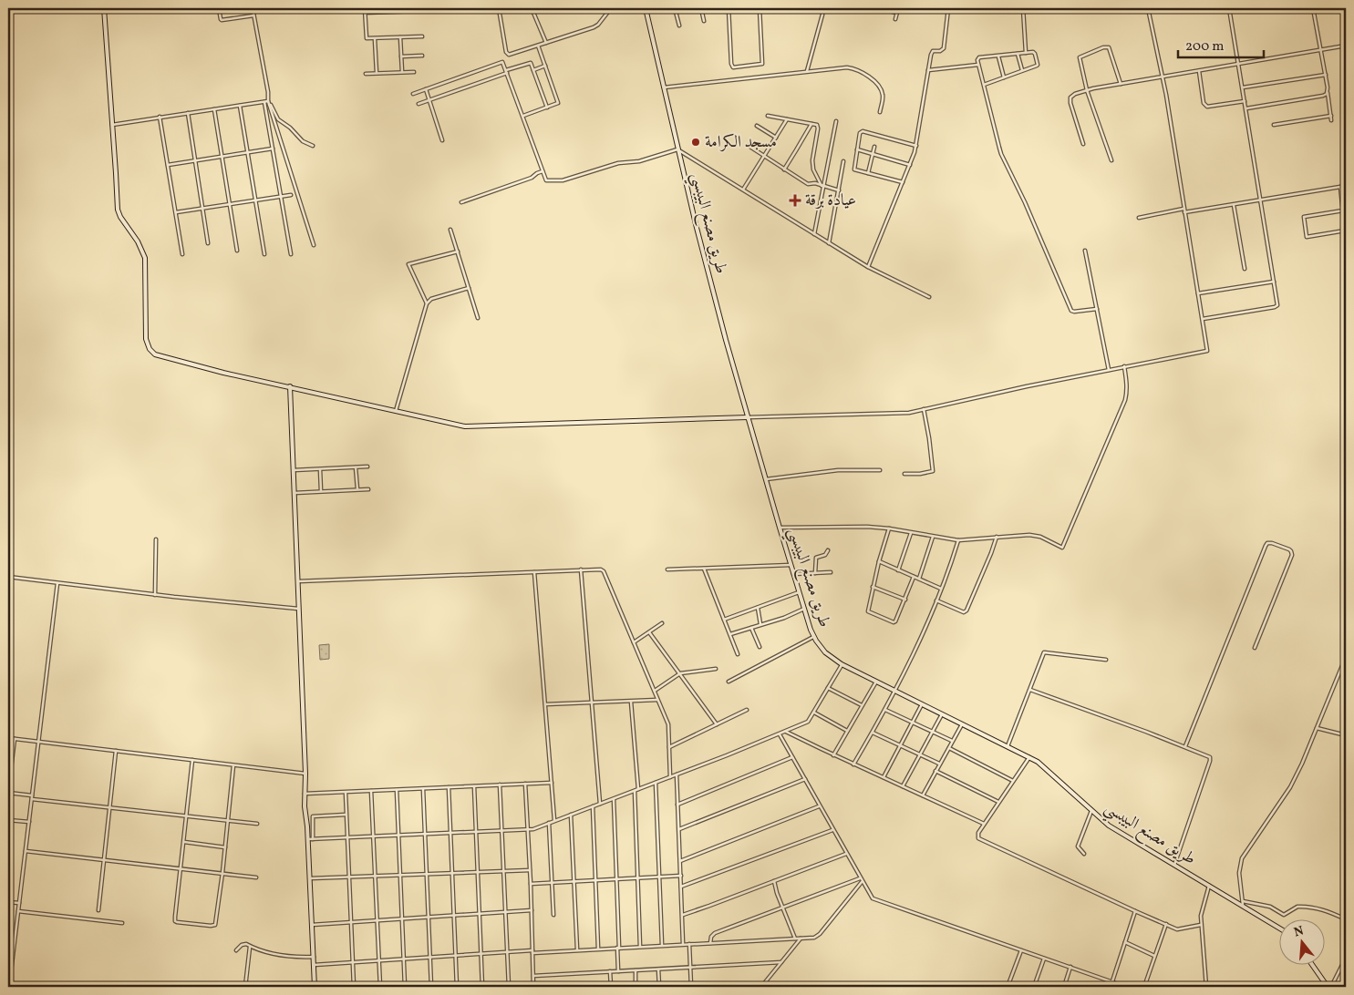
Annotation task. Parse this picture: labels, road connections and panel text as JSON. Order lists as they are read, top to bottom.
{
  "streets": {
    "street": ["طريق مصنع البيبسي"]
  },
  "places": {
    "other": ["مسجد الكرامة"],
    "health": ["عيادة برقة"]
  },
  "scale_bar": "200 m",
  "north": "top"
}
